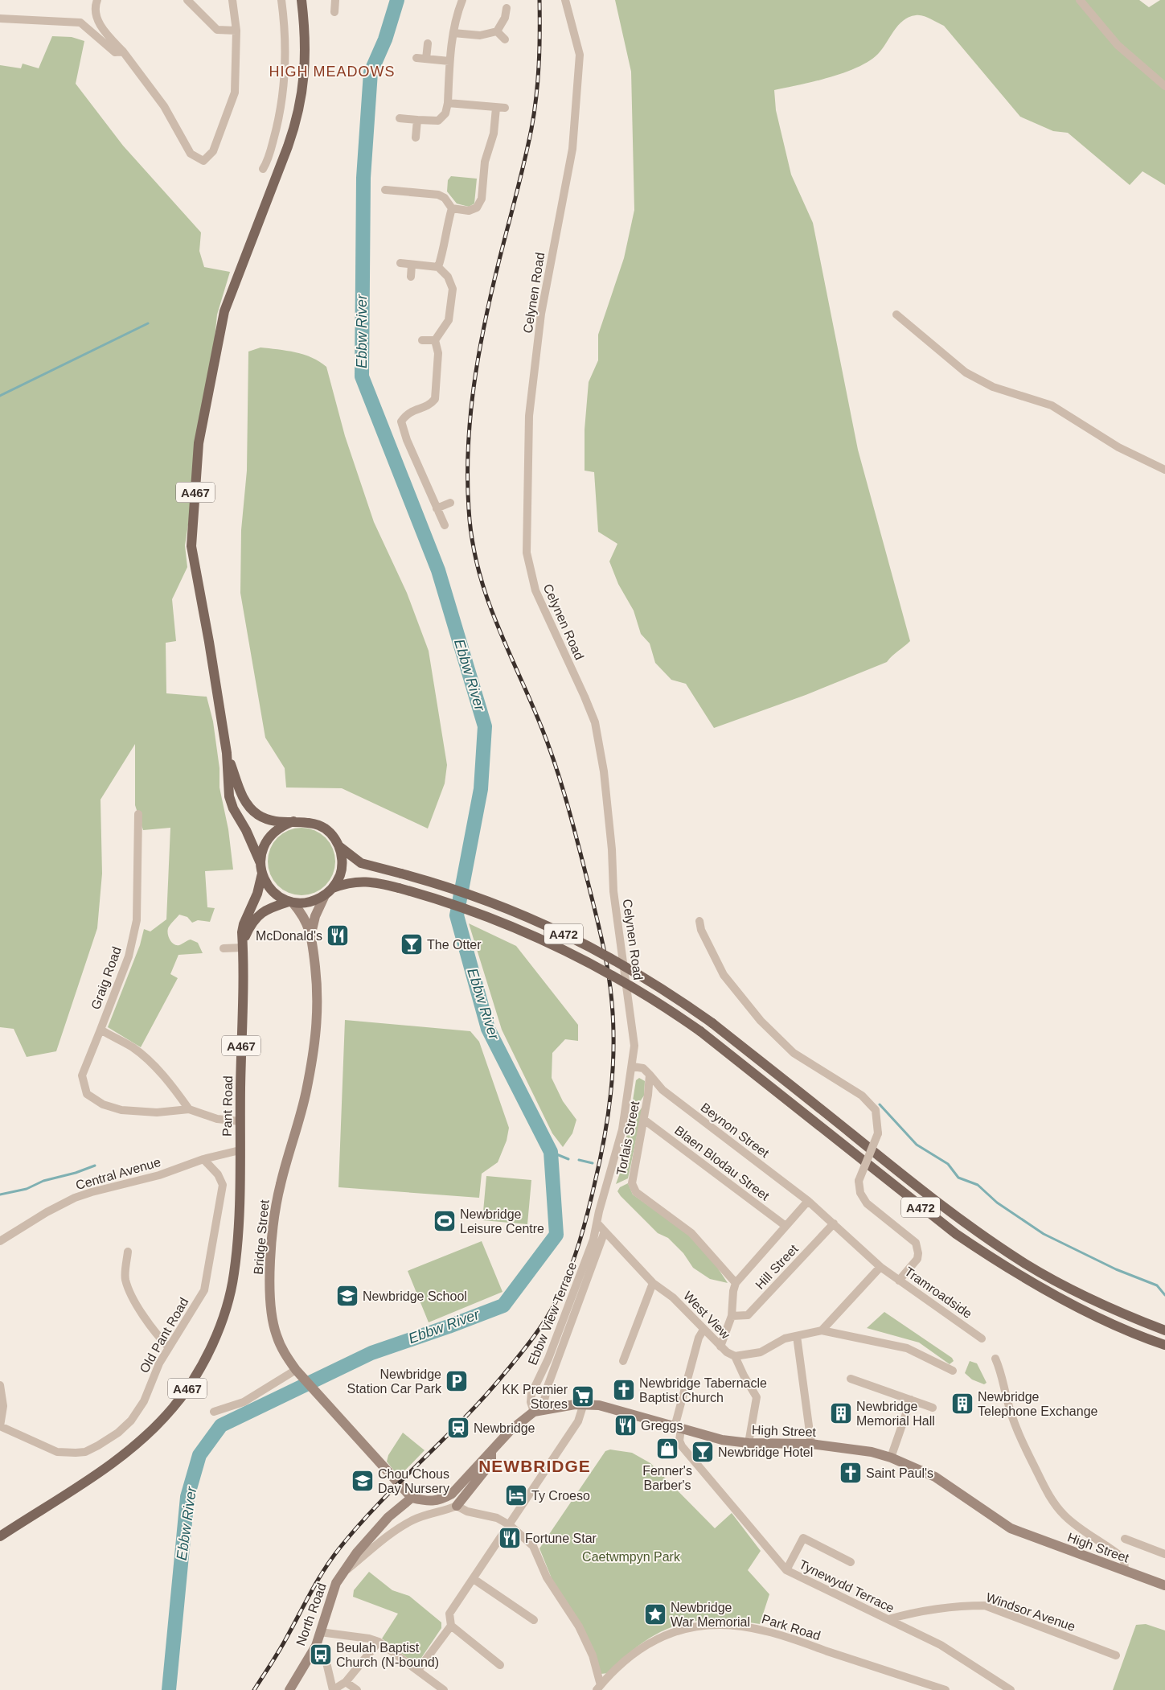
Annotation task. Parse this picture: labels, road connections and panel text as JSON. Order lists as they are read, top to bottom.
{
  "streets": {
    "main road": ["A467", "A472", "Pant Road"],
    "street": [
      "Celynen Road",
      "Graig Road",
      "Beynon Street",
      "Torlais Street",
      "Blaen Blodau Street",
      "Central Avenue",
      "Bridge Street",
      "Hill Street",
      "Tramroadside",
      "Ebbw View Terrace",
      "West View",
      "Old Pant Road",
      "High Street",
      "Tynewydd Terrace",
      "Windsor Avenue",
      "North Road",
      "Park Road"
    ]
  },
  "crossings": [
    ["Celynen Road", "Ebbw View Terrace"],
    ["Celynen Road", "West View"],
    ["A467", "A472"],
    ["A467", "Pant Road"],
    ["A467", "Bridge Street"],
    ["A472", "Pant Road"],
    ["A472", "Bridge Street"],
    ["Pant Road", "Bridge Street"],
    ["Beynon Street", "Torlais Street"],
    ["Beynon Street", "Hill Street"],
    ["Beynon Street", "Tramroadside"],
    ["Torlais Street", "Blaen Blodau Street"],
    ["Central Avenue", "Old Pant Road"],
    ["Bridge Street", "North Road"],
    ["Hill Street", "Tramroadside"],
    ["Ebbw View Terrace", "West View"],
    ["Ebbw View Terrace", "High Street"],
    ["West View", "High Street"],
    ["High Street", "Tynewydd Terrace"],
    ["Tynewydd Terrace", "Windsor Avenue"]
  ],
  "districts": ["HIGH MEADOWS", "NEWBRIDGE"],
  "water": ["Ebbw River"],
  "parks": ["Caetwmpyn Park"],
  "places": {
    "restaurant": ["McDonald's", "Greggs", "Fortune Star"],
    "bar": ["The Otter", "Newbridge Hotel"],
    "sports": ["Newbridge Leisure Centre"],
    "school or university": ["Newbridge School", "Chou Chous Day Nursery"],
    "parking": ["Newbridge Station Car Park"],
    "church": ["Newbridge Tabernacle Baptist Church", "Saint Paul's"],
    "supermarket": ["KK Premier Stores"],
    "building": ["Newbridge Telephone Exchange", "Newbridge Memorial Hall"],
    "station": ["Newbridge"],
    "shop": ["Fenner's Barber's"],
    "hotel": ["Ty Croeso"],
    "place": ["Newbridge War Memorial"],
    "bus stop": ["Beulah Baptist Church (N-bound)"]
  }
}
